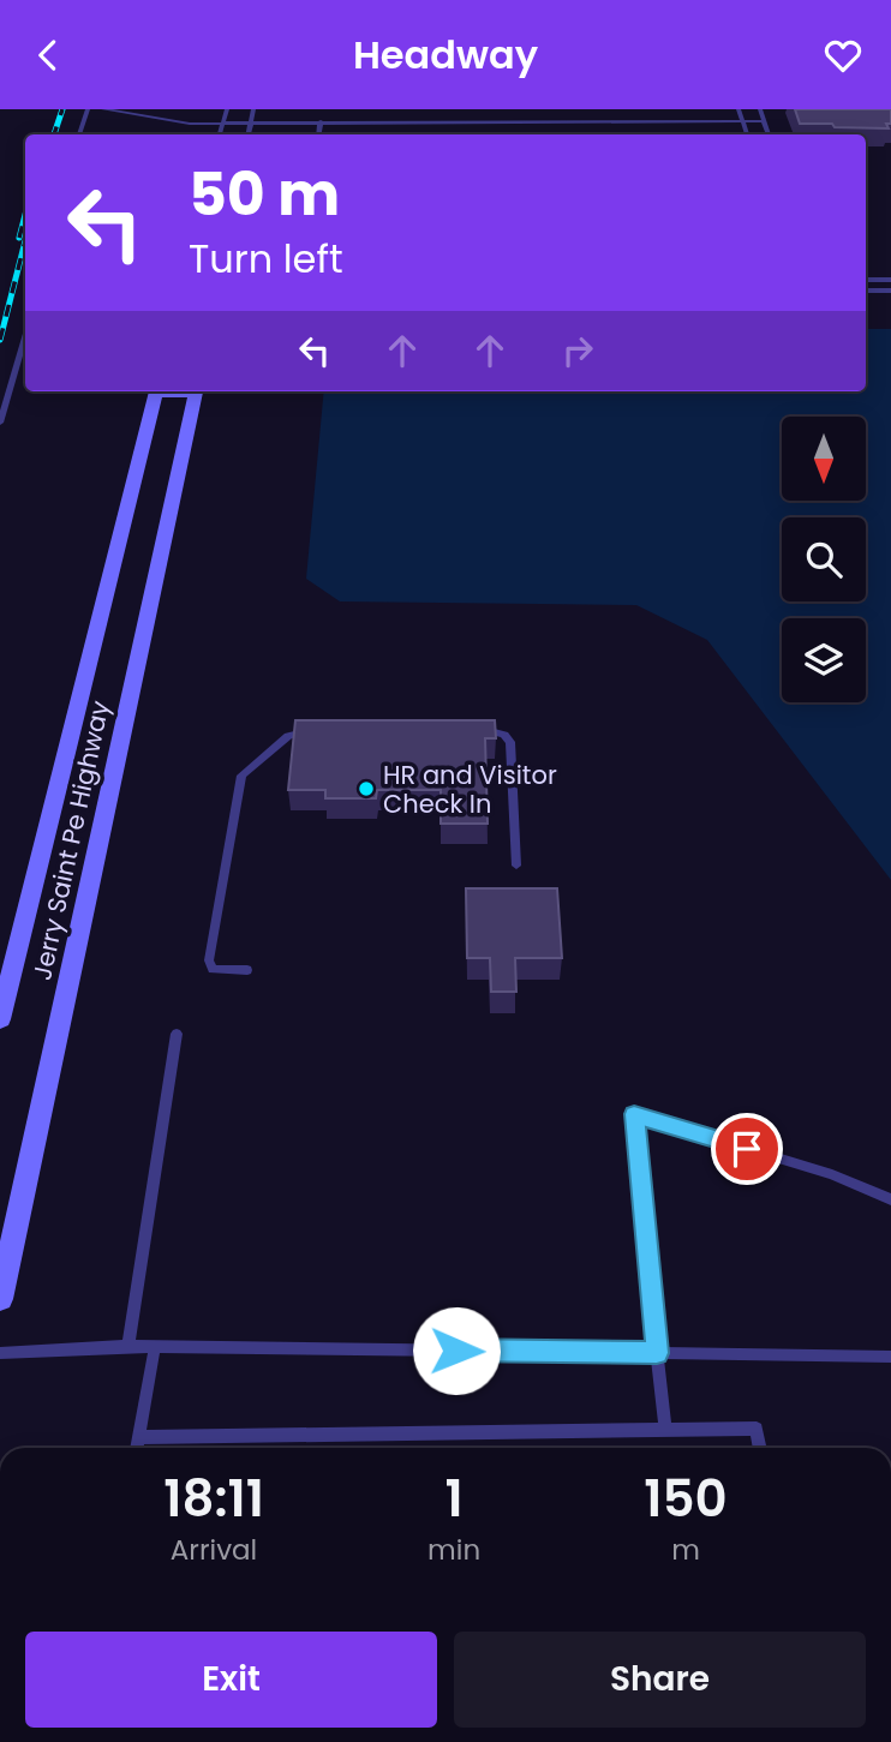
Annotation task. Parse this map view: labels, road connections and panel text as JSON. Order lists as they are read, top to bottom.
{
  "streets": {
    "main road": ["Jerry Saint Pe Highway"]
  },
  "places": ["HR and Visitor Check In"],
  "north": "bottom",
  "page": {
    "header": "Headway",
    "turn": ["50 m", "Turn left"],
    "eta": [
      "18:11",
      "Arrival",
      "1",
      "min",
      "150",
      "m"
    ],
    "buttons": ["Exit", "Share"]
  }
}
